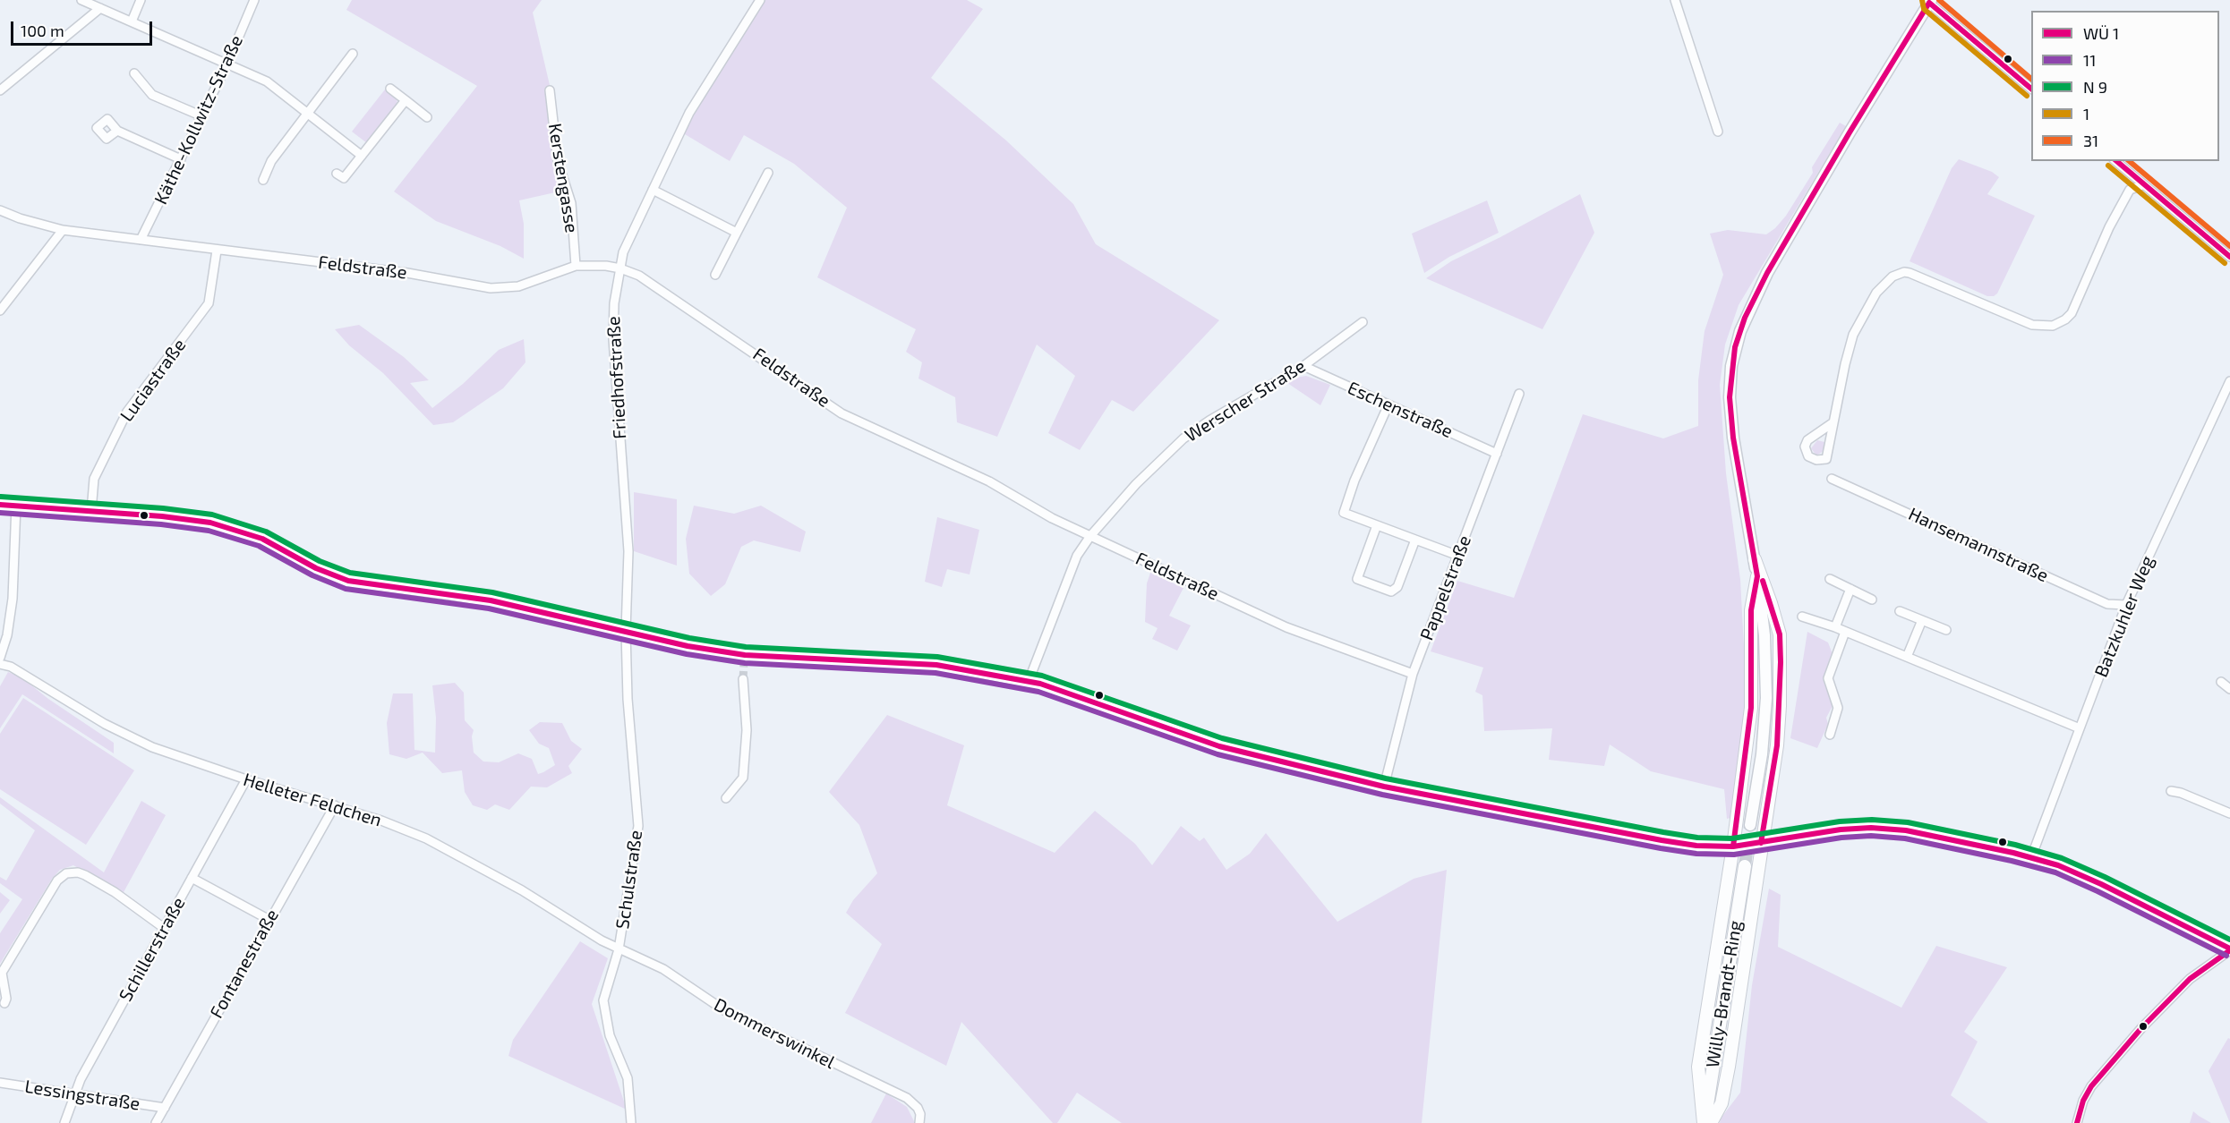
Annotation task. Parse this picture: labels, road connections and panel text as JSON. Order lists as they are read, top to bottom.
{
  "streets": {
    "main road": ["Willy-Brandt-Ring"],
    "street": [
      "Käthe-Kollwitz-Straße",
      "Kerstengasse",
      "Feldstraße",
      "Friedhofstraße",
      "Luciastraße",
      "Werscher Straße",
      "Eschenstraße",
      "Hansemannstraße",
      "Pappelstraße",
      "Batzkuhler Weg",
      "Helleter Feldchen",
      "Schulstraße",
      "Schillerstraße",
      "Fontanestraße",
      "Dommerswinkel",
      "Lessingstraße"
    ]
  },
  "crossings": [
    ["Käthe-Kollwitz-Straße", "Feldstraße"],
    ["Kerstengasse", "Feldstraße"],
    ["Feldstraße", "Friedhofstraße"],
    ["Feldstraße", "Luciastraße"],
    ["Feldstraße", "Werscher Straße"],
    ["Feldstraße", "Pappelstraße"],
    ["Friedhofstraße", "Schulstraße"],
    ["Werscher Straße", "Eschenstraße"],
    ["Eschenstraße", "Pappelstraße"],
    ["Hansemannstraße", "Batzkuhler Weg"],
    ["Helleter Feldchen", "Schulstraße"],
    ["Helleter Feldchen", "Schillerstraße"],
    ["Helleter Feldchen", "Fontanestraße"],
    ["Helleter Feldchen", "Dommerswinkel"],
    ["Schulstraße", "Dommerswinkel"],
    ["Schillerstraße", "Lessingstraße"],
    ["Fontanestraße", "Lessingstraße"]
  ],
  "lines": ["transit line 1", "transit line 31", "transit line 11"],
  "legend": [
    "WÜ 1",
    "11",
    "N 9",
    "1",
    "31"
  ],
  "scale_bar": "100 m"
}
